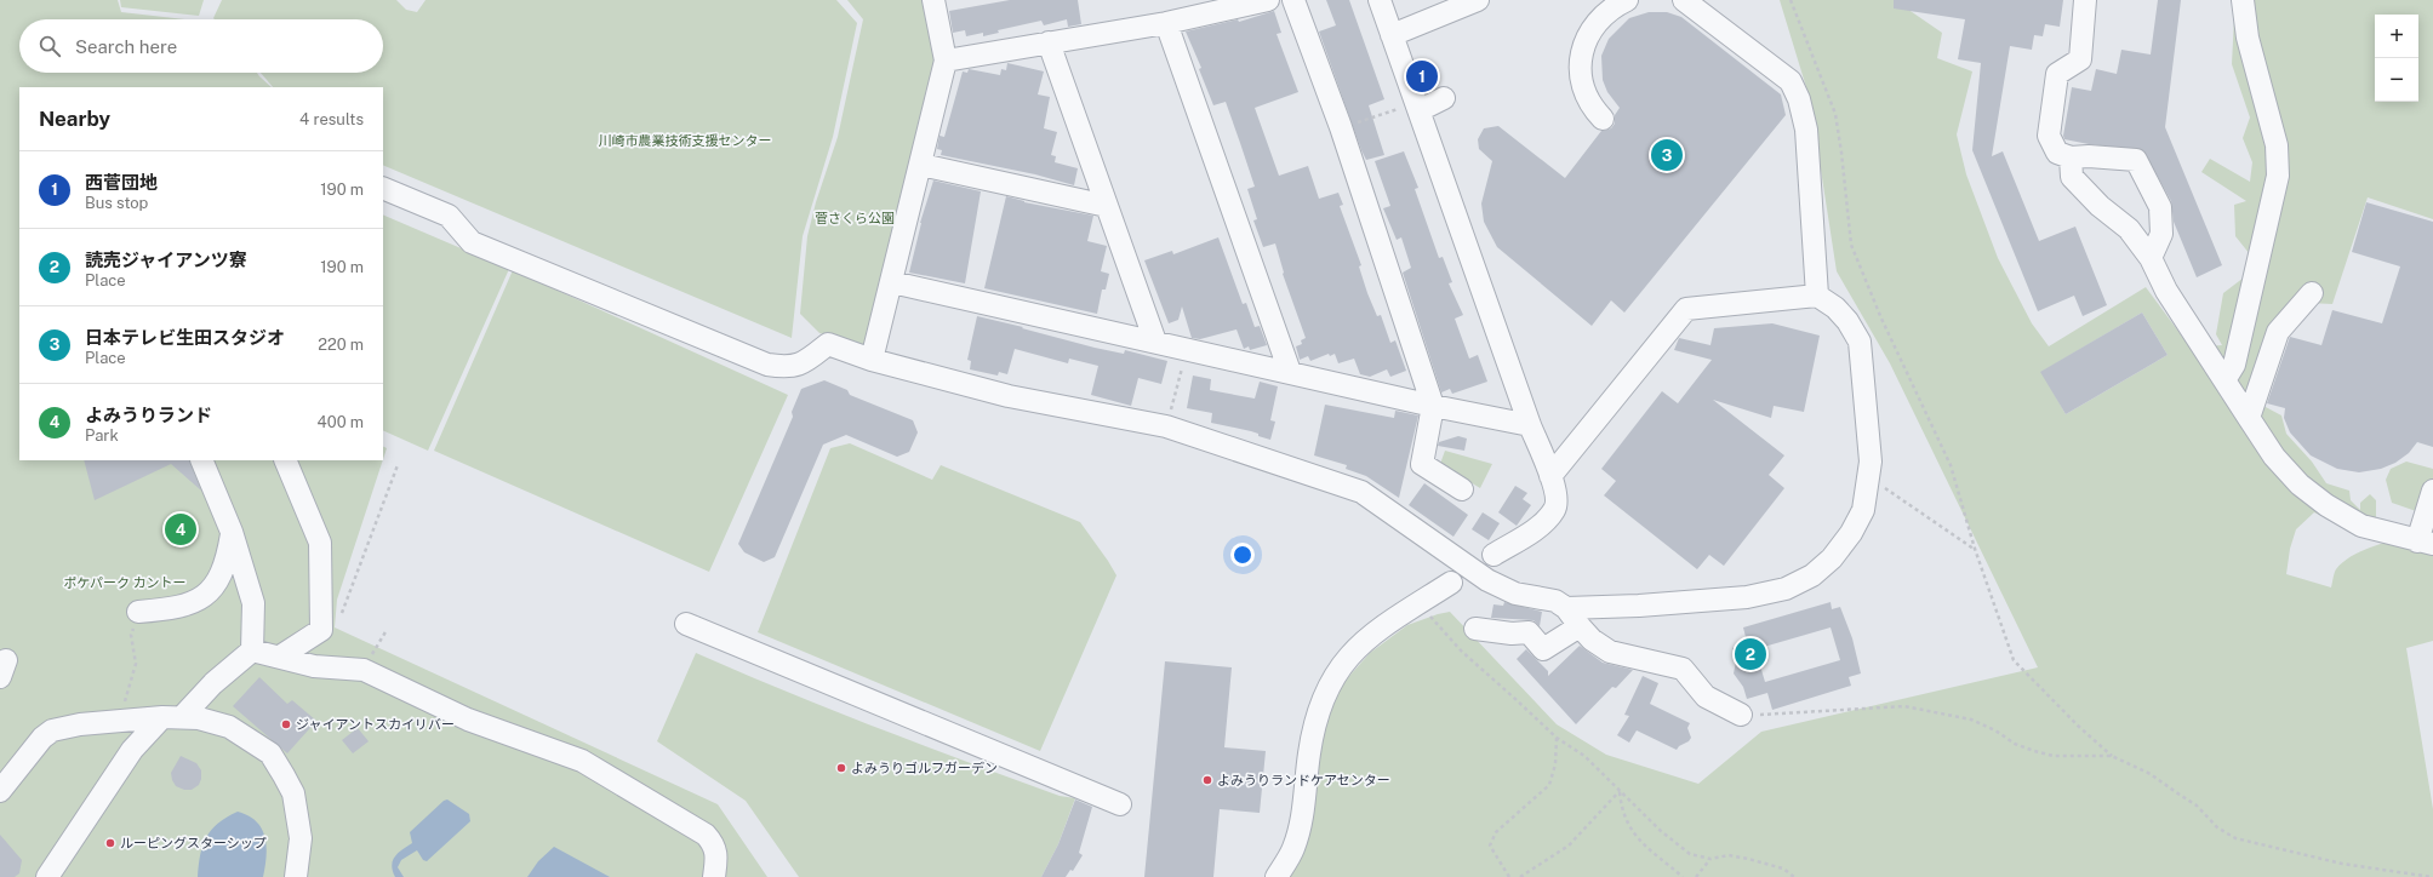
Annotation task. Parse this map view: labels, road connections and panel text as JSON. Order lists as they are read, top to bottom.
{
  "parks": ["川崎市農業技術支援センター", "菅さくら公園", "ポケパーク カントー"],
  "places": [
    "ジャイアントスカイリバー",
    "よみうりゴルフガーデン",
    "よみうりランドケアセンター",
    "ルーピングスターシップ"
  ],
  "page": {
    "map_buttons": ["+", "−"],
    "search": "Search here",
    "pins": [
      "1",
      "3",
      "4",
      "2"
    ],
    "heading": ["Nearby", "4 results"],
    "list": [
      {
        "mark": "1",
        "name": "西菅団地",
        "note": "Bus stop",
        "value": "190 m"
      },
      {
        "mark": "2",
        "name": "読売ジャイアンツ寮",
        "note": "Place",
        "value": "190 m"
      },
      {
        "mark": "3",
        "name": "日本テレビ生田スタジオ",
        "note": "Place",
        "value": "220 m"
      },
      {
        "mark": "4",
        "name": "よみうりランド",
        "note": "Park",
        "value": "400 m"
      }
    ]
  }
}
